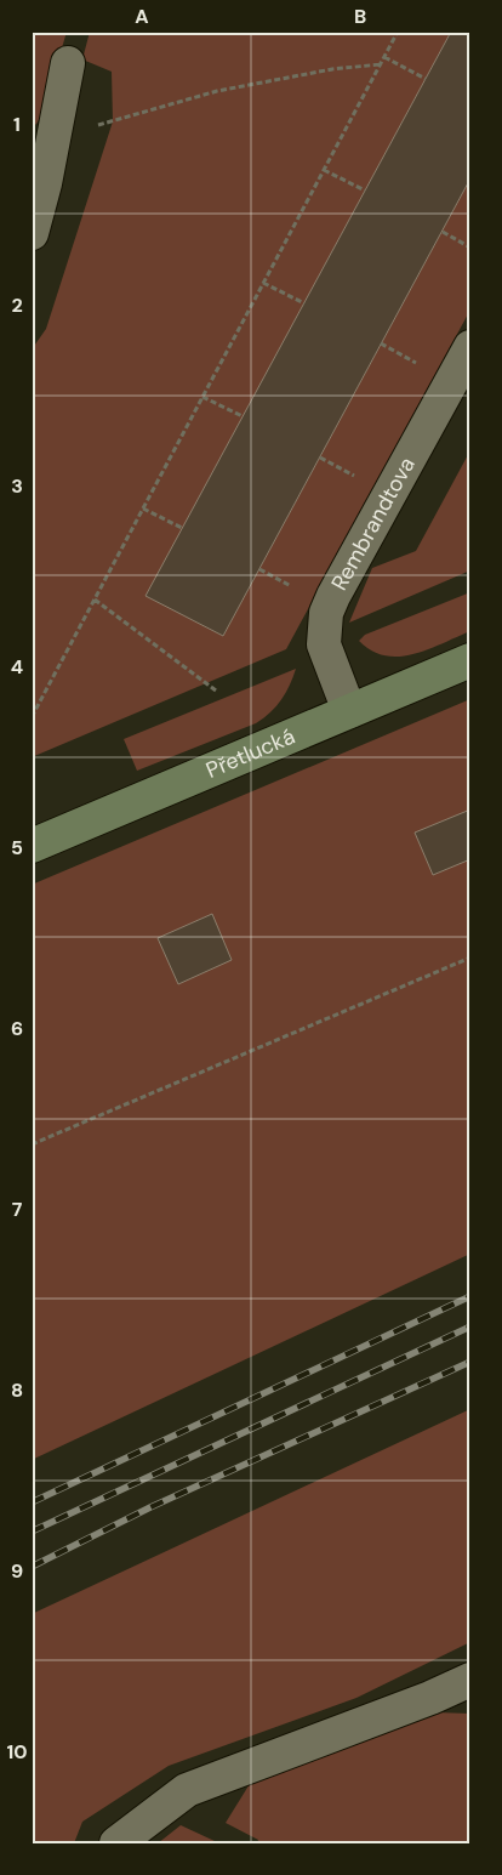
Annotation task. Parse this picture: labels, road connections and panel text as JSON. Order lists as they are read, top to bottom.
{
  "streets": {
    "street": ["Rembrandtova", "Přetlucká"]
  },
  "crossings": [
    ["Rembrandtova", "Přetlucká"]
  ],
  "grid": {
    "columns": ["A", "B"],
    "rows": [
      "1",
      "2",
      "3",
      "4",
      "5",
      "6",
      "7",
      "8",
      "9",
      "10"
    ]
  }
}
